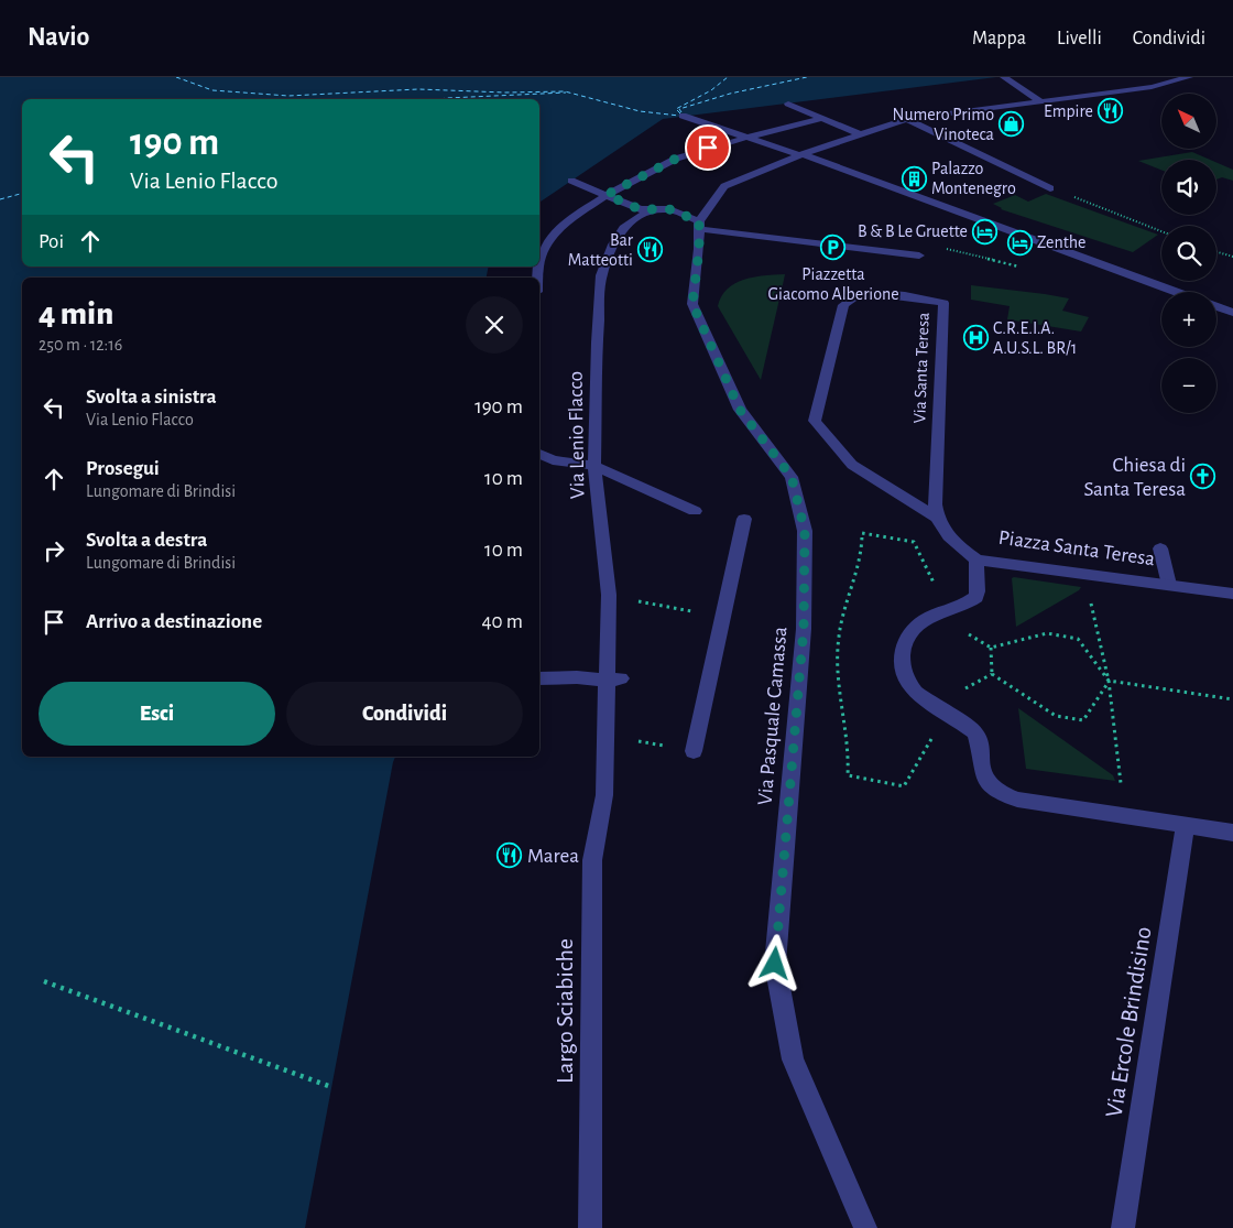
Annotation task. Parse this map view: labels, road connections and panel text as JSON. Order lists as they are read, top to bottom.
{
  "streets": {
    "street": [
      "Via Santa Teresa",
      "Via Lenio Flacco",
      "Piazza Santa Teresa",
      "Via Pasquale Camassa",
      "Largo Sciabiche",
      "Via Ercole Brindisino"
    ]
  },
  "crossings": [
    ["Via Santa Teresa", "Piazza Santa Teresa"],
    ["Via Lenio Flacco", "Largo Sciabiche"],
    ["Piazza Santa Teresa", "Via Ercole Brindisino"]
  ],
  "places": {
    "restaurant": ["Empire", "Bar Matteotti", "Marea"],
    "shop": ["Numero Primo Vinoteca"],
    "building": ["Palazzo Montenegro"],
    "hotel": ["B & B Le Gruette", "Zenthe"],
    "parking": ["Piazzetta Giacomo Alberione"],
    "hospital": ["C.R.E.I.A. A.U.S.L. BR/1"],
    "church": ["Chiesa di Santa Teresa"]
  },
  "north": "top left",
  "page": {
    "header": "Navio",
    "nav": ["Mappa", "Livelli", "Condividi"],
    "map_buttons": ["+", "−"],
    "turn": ["190 m", "Via Lenio Flacco"],
    "then": "Poi",
    "heading": ["4 min", "250 m · 12:16"],
    "list": [
      {
        "name": "Svolta a sinistra",
        "note": "Via Lenio Flacco",
        "value": "190 m"
      },
      {
        "name": "Prosegui",
        "note": "Lungomare di Brindisi",
        "value": "10 m"
      },
      {
        "name": "Svolta a destra",
        "note": "Lungomare di Brindisi",
        "value": "10 m"
      },
      {
        "name": "Arrivo a destinazione",
        "value": "40 m"
      }
    ],
    "buttons": ["Esci", "Condividi"]
  }
}
